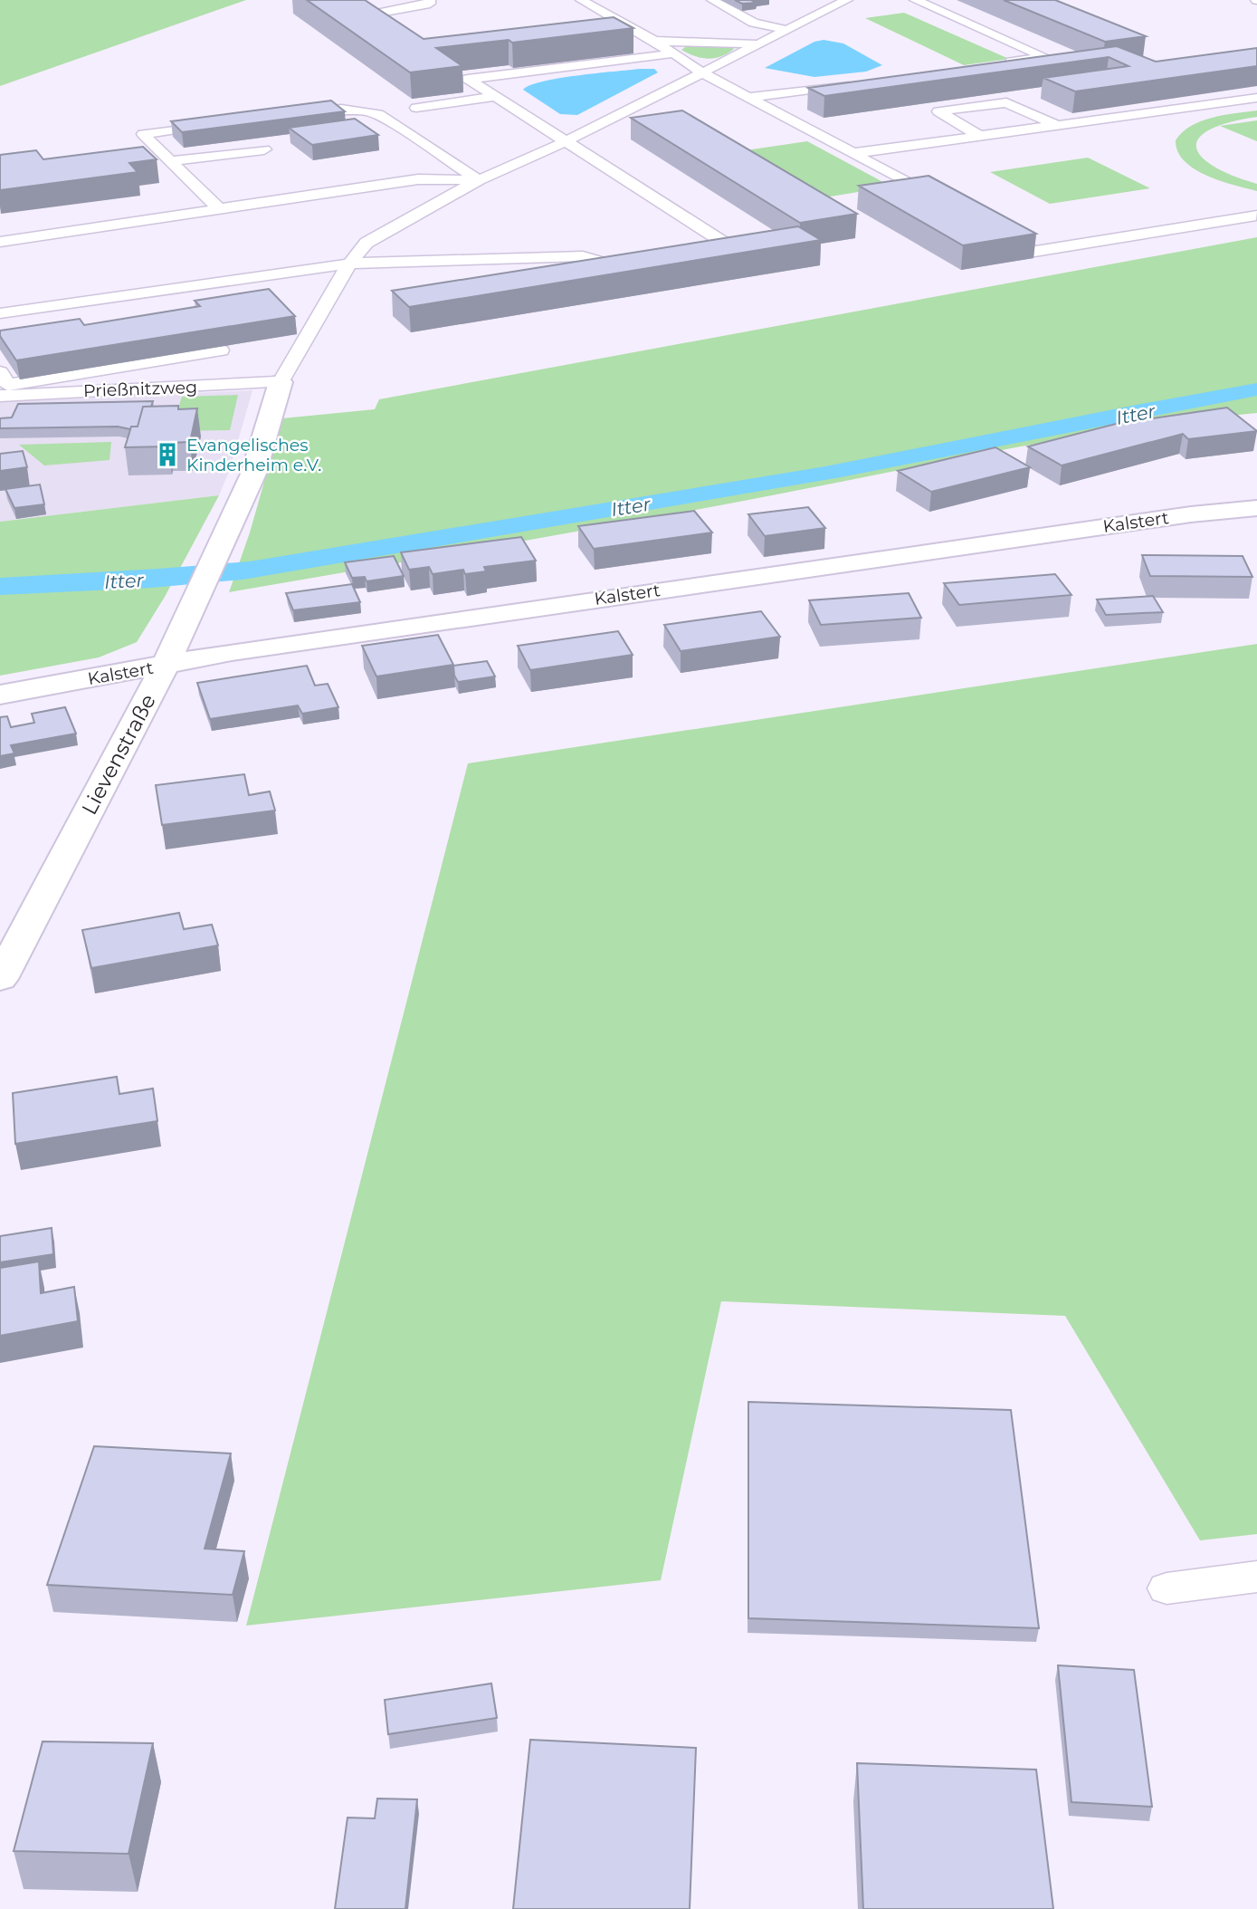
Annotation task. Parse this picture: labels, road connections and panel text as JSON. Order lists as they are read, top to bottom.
{
  "streets": {
    "street": ["Kalstert", "Lievenstraße"],
    "lane": ["Prießnitzweg"]
  },
  "crossings": [
    ["Prießnitzweg", "Lievenstraße"],
    ["Kalstert", "Lievenstraße"]
  ],
  "water": ["Itter"],
  "places": {
    "building": ["Evangelisches Kinderheim e.V."]
  }
}
